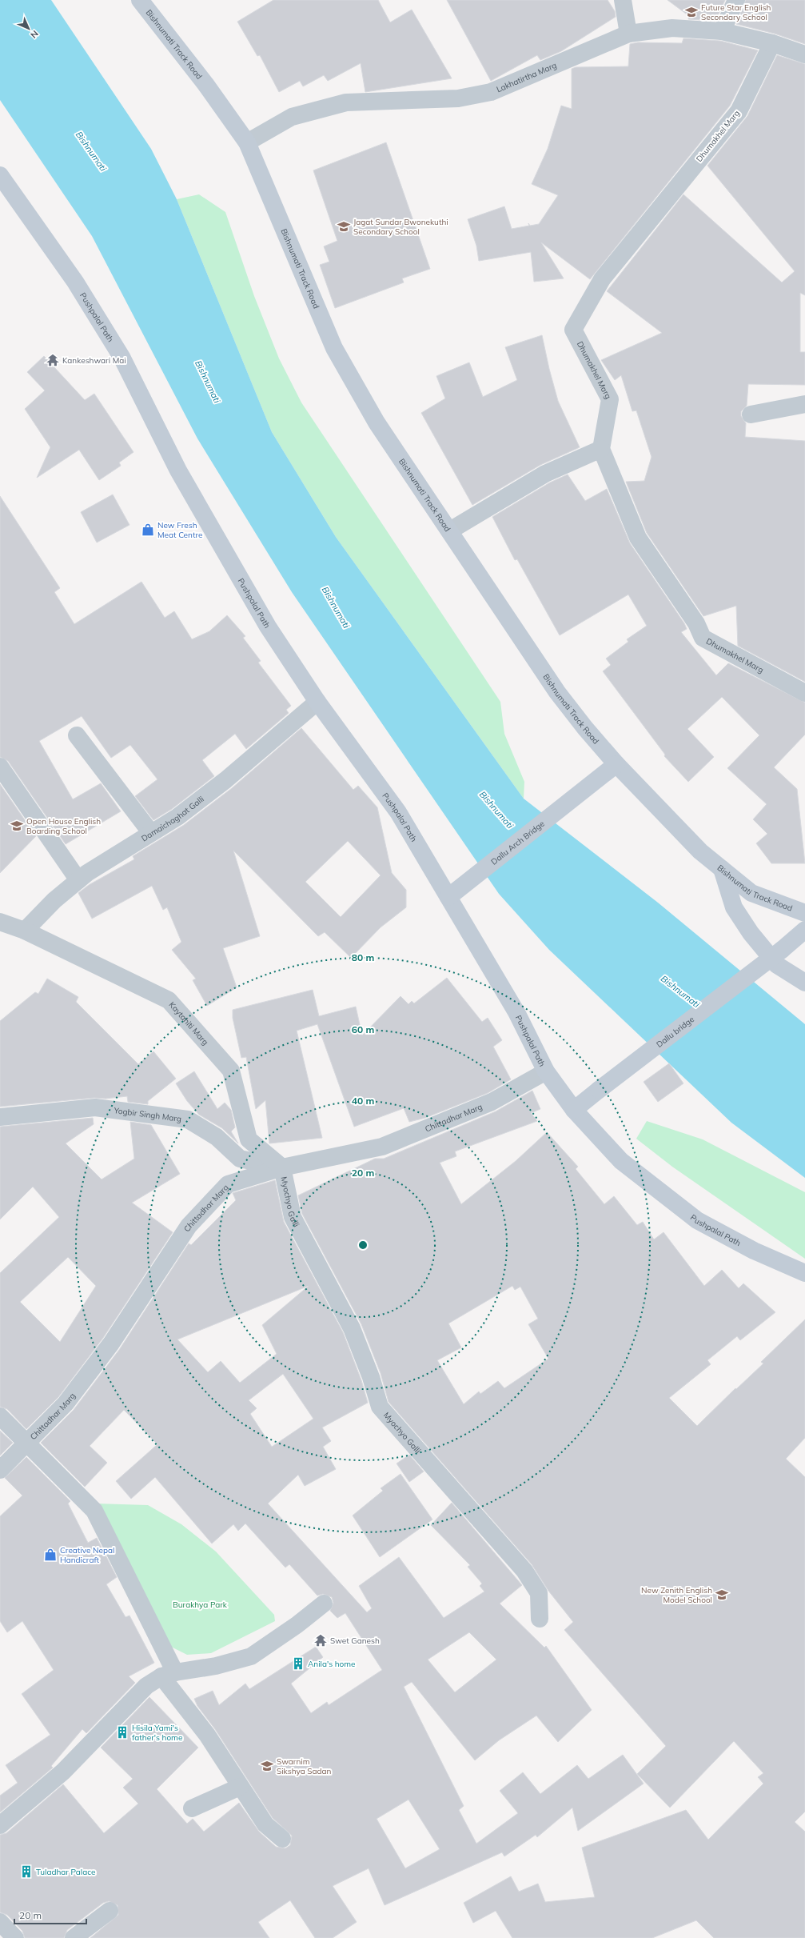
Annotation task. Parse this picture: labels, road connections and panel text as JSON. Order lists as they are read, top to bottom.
{
  "streets": {
    "main road": [
      "Bishnumati Track Road",
      "Pushpalal Path",
      "Dallu Arch Bridge",
      "Dallu bridge"
    ],
    "street": [
      "Lakhatirtha Marg",
      "Dhumakhel Marg",
      "Damaichaghat Galli",
      "Kaytahiti Marg",
      "Yogbir Singh Marg",
      "Chittadhar Marg",
      "Myochyo Galli"
    ]
  },
  "crossings": [
    ["Bishnumati Track Road", "Lakhatirtha Marg"],
    ["Bishnumati Track Road", "Dallu Arch Bridge"],
    ["Lakhatirtha Marg", "Dhumakhel Marg"],
    ["Pushpalal Path", "Damaichaghat Galli"],
    ["Pushpalal Path", "Dallu Arch Bridge"],
    ["Pushpalal Path", "Dallu bridge"],
    ["Pushpalal Path", "Chittadhar Marg"],
    ["Damaichaghat Galli", "Kaytahiti Marg"],
    ["Kaytahiti Marg", "Yogbir Singh Marg"],
    ["Kaytahiti Marg", "Chittadhar Marg"],
    ["Kaytahiti Marg", "Myochyo Galli"],
    ["Yogbir Singh Marg", "Chittadhar Marg"],
    ["Yogbir Singh Marg", "Myochyo Galli"],
    ["Chittadhar Marg", "Myochyo Galli"]
  ],
  "water": ["Bishnumati"],
  "parks": ["Burakhya Park"],
  "places": {
    "school or university": [
      "Future Star English Secondary School",
      "Jagat Sundar Bwonekuthi Secondary School",
      "Open House English Boarding School",
      "New Zenith English Model School",
      "Swarnim Sikshya Sadan"
    ],
    "temple": ["Kankeshwari Mai", "Swet Ganesh"],
    "shop": ["New Fresh Meat Centre", "Creative Nepal Handicraft"],
    "building": ["Anila's home", "Hisila Yami's father's home", "Tuladhar Palace"]
  },
  "scale_bar": "20 m",
  "north": "bottom right",
  "rings": [
    "80 m",
    "60 m",
    "40 m",
    "20 m"
  ]
}
